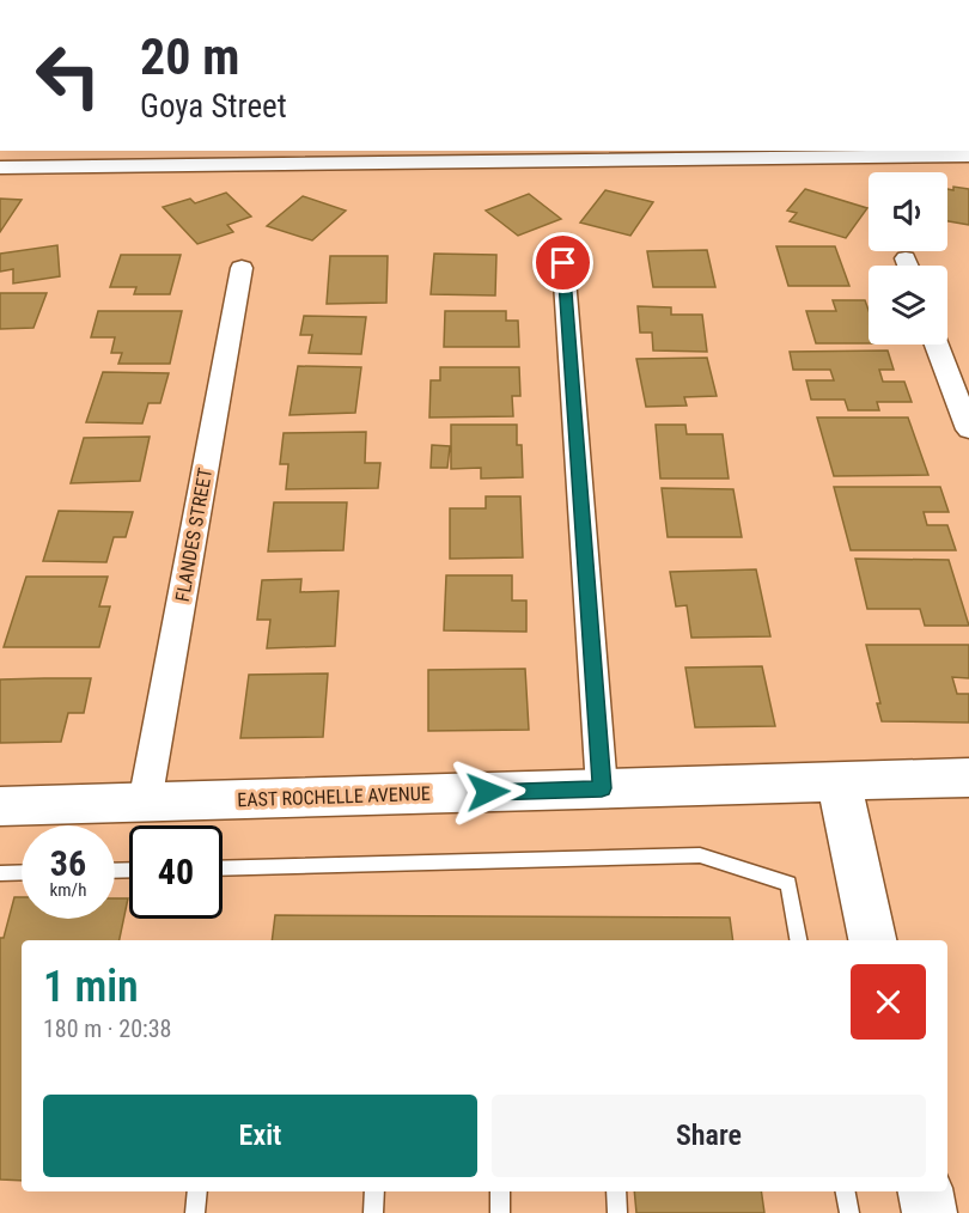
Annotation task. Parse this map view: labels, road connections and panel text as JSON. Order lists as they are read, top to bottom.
{
  "streets": {
    "street": ["FLANDES STREET", "EAST ROCHELLE AVENUE"]
  },
  "crossings": [
    ["FLANDES STREET", "EAST ROCHELLE AVENUE"]
  ],
  "page": {
    "turn": ["20 m", "Goya Street"],
    "speed": "36 km/h",
    "limit": "40",
    "heading": ["1 min", "180 m · 20:38"],
    "buttons": ["Exit", "Share"]
  }
}
